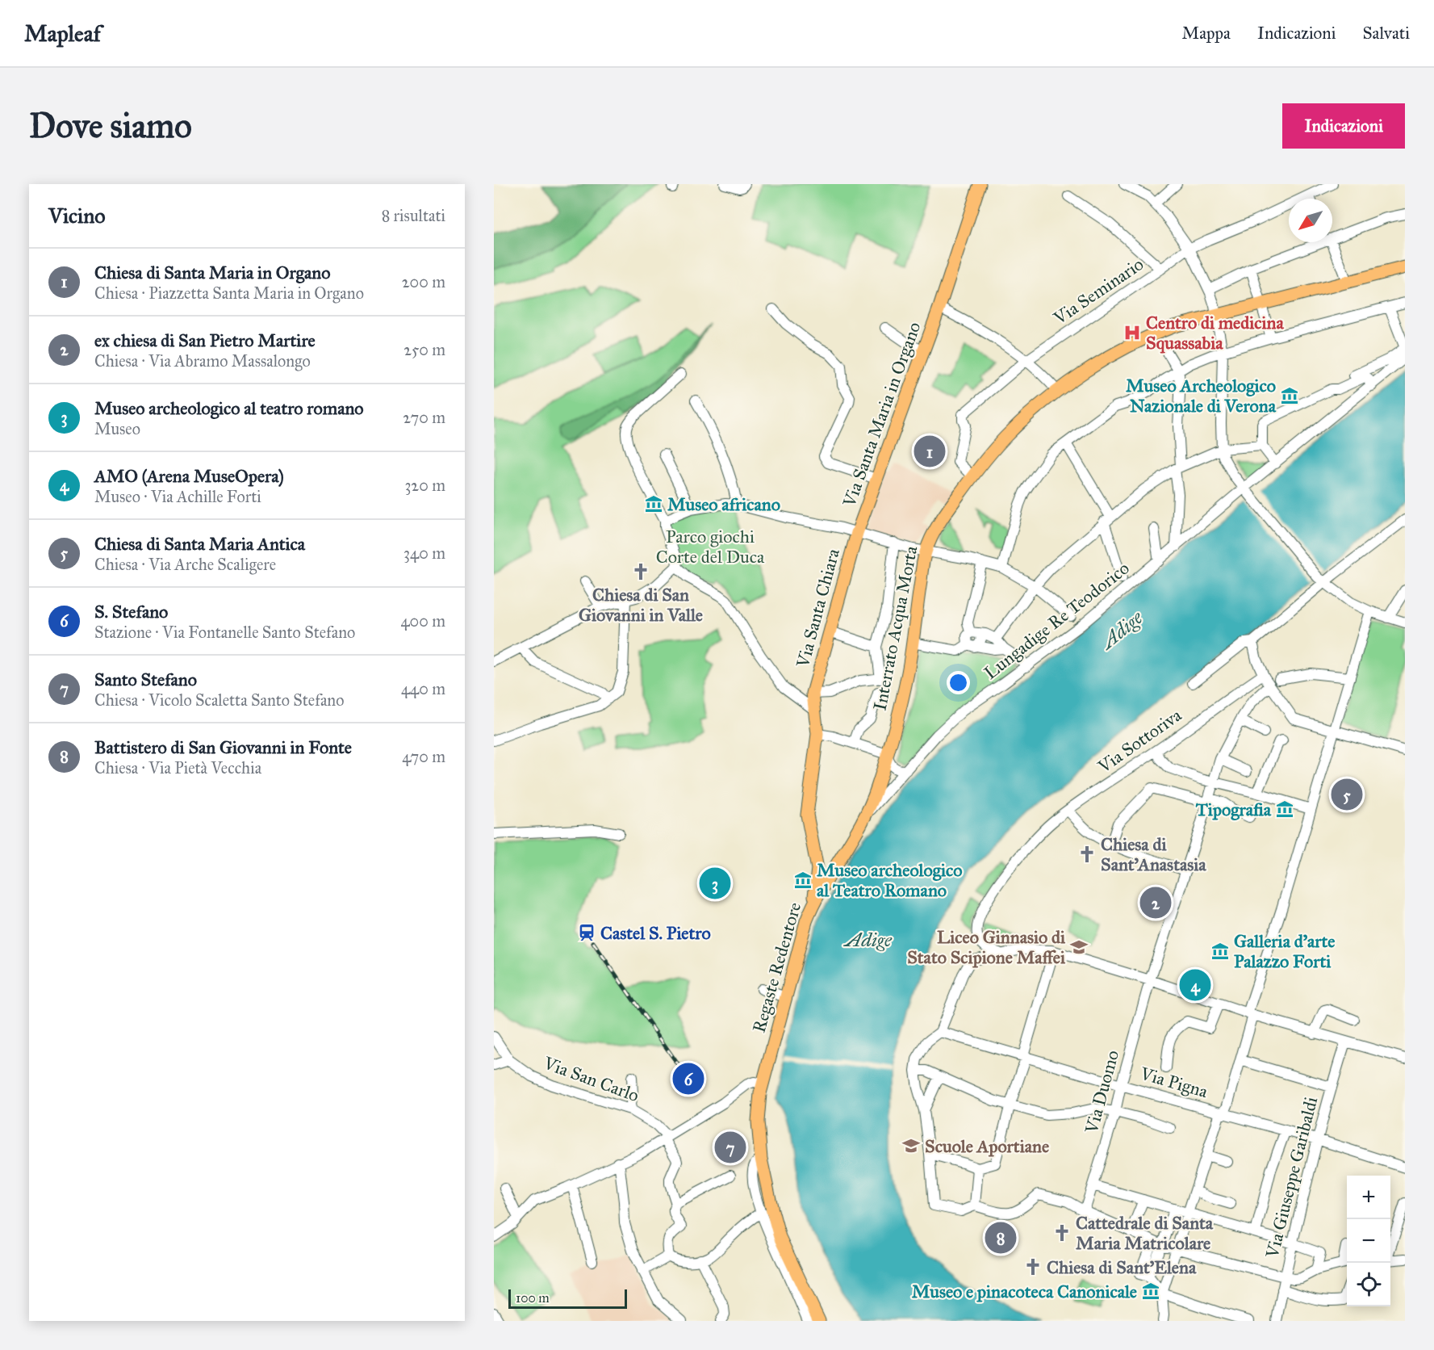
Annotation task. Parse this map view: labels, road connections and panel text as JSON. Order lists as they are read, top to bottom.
{
  "streets": {
    "main road": [
      "Via Santa Maria in Organo",
      "Via Santa Chiara",
      "Interrato Acqua Morta",
      "Regaste Redentore"
    ],
    "street": [
      "Via Seminario",
      "Lungadige Re Teodorico",
      "Via Sottoriva",
      "Via San Carlo",
      "Via Pigna",
      "Via Duomo",
      "Via Giuseppe Garibaldi"
    ]
  },
  "crossings": [
    ["Via Seminario", "Interrato Acqua Morta"],
    ["Via Santa Maria in Organo", "Via Santa Chiara"],
    ["Lungadige Re Teodorico", "Interrato Acqua Morta"],
    ["Lungadige Re Teodorico", "Regaste Redentore"],
    ["Interrato Acqua Morta", "Regaste Redentore"],
    ["Via Pigna", "Via Duomo"],
    ["Via Pigna", "Via Giuseppe Garibaldi"]
  ],
  "water": ["Adige"],
  "parks": ["Parco giochi Corte del Duca"],
  "places": {
    "hospital": ["Centro di medicina Squassabia"],
    "museum": [
      "Museo Archeologico Nazionale di Verona",
      "Museo africano",
      "Tipografia",
      "Museo archeologico al Teatro Romano",
      "Galleria d'arte Palazzo Forti",
      "Museo e pinacoteca Canonicale"
    ],
    "church": [
      "Chiesa di San Giovanni in Valle",
      "Chiesa di Sant'Anastasia",
      "Cattedrale di Santa Maria Matricolare",
      "Chiesa di Sant'Elena"
    ],
    "station": ["Castel S. Pietro"],
    "school or university": ["Liceo Ginnasio di Stato Scipione Maffei", "Scuole Aportiane"]
  },
  "scale_bar": "100 m",
  "north": "bottom left",
  "page": {
    "header": "Mapleaf",
    "nav": ["Mappa", "Indicazioni", "Salvati"],
    "buttons": "Indicazioni",
    "title": "Dove siamo",
    "heading": ["Vicino", "8 risultati"],
    "list": [
      {
        "mark": "1",
        "name": "Chiesa di Santa Maria in Organo",
        "note": "Chiesa · Piazzetta Santa Maria in Organo",
        "value": "200 m"
      },
      {
        "mark": "2",
        "name": "ex chiesa di San Pietro Martire",
        "note": "Chiesa · Via Abramo Massalongo",
        "value": "250 m"
      },
      {
        "mark": "3",
        "name": "Museo archeologico al teatro romano",
        "note": "Museo",
        "value": "270 m"
      },
      {
        "mark": "4",
        "name": "AMO (Arena MuseOpera)",
        "note": "Museo · Via Achille Forti",
        "value": "320 m"
      },
      {
        "mark": "5",
        "name": "Chiesa di Santa Maria Antica",
        "note": "Chiesa · Via Arche Scaligere",
        "value": "340 m"
      },
      {
        "mark": "6",
        "name": "S. Stefano",
        "note": "Stazione · Via Fontanelle Santo Stefano",
        "value": "400 m"
      },
      {
        "mark": "7",
        "name": "Santo Stefano",
        "note": "Chiesa · Vicolo Scaletta Santo Stefano",
        "value": "440 m"
      },
      {
        "mark": "8",
        "name": "Battistero di San Giovanni in Fonte",
        "note": "Chiesa · Via Pietà Vecchia",
        "value": "470 m"
      }
    ],
    "pins": [
      "1",
      "5",
      "3",
      "2",
      "4",
      "6",
      "7",
      "8"
    ],
    "map_buttons": ["+", "−"],
    "scale": "100 m"
  }
}
